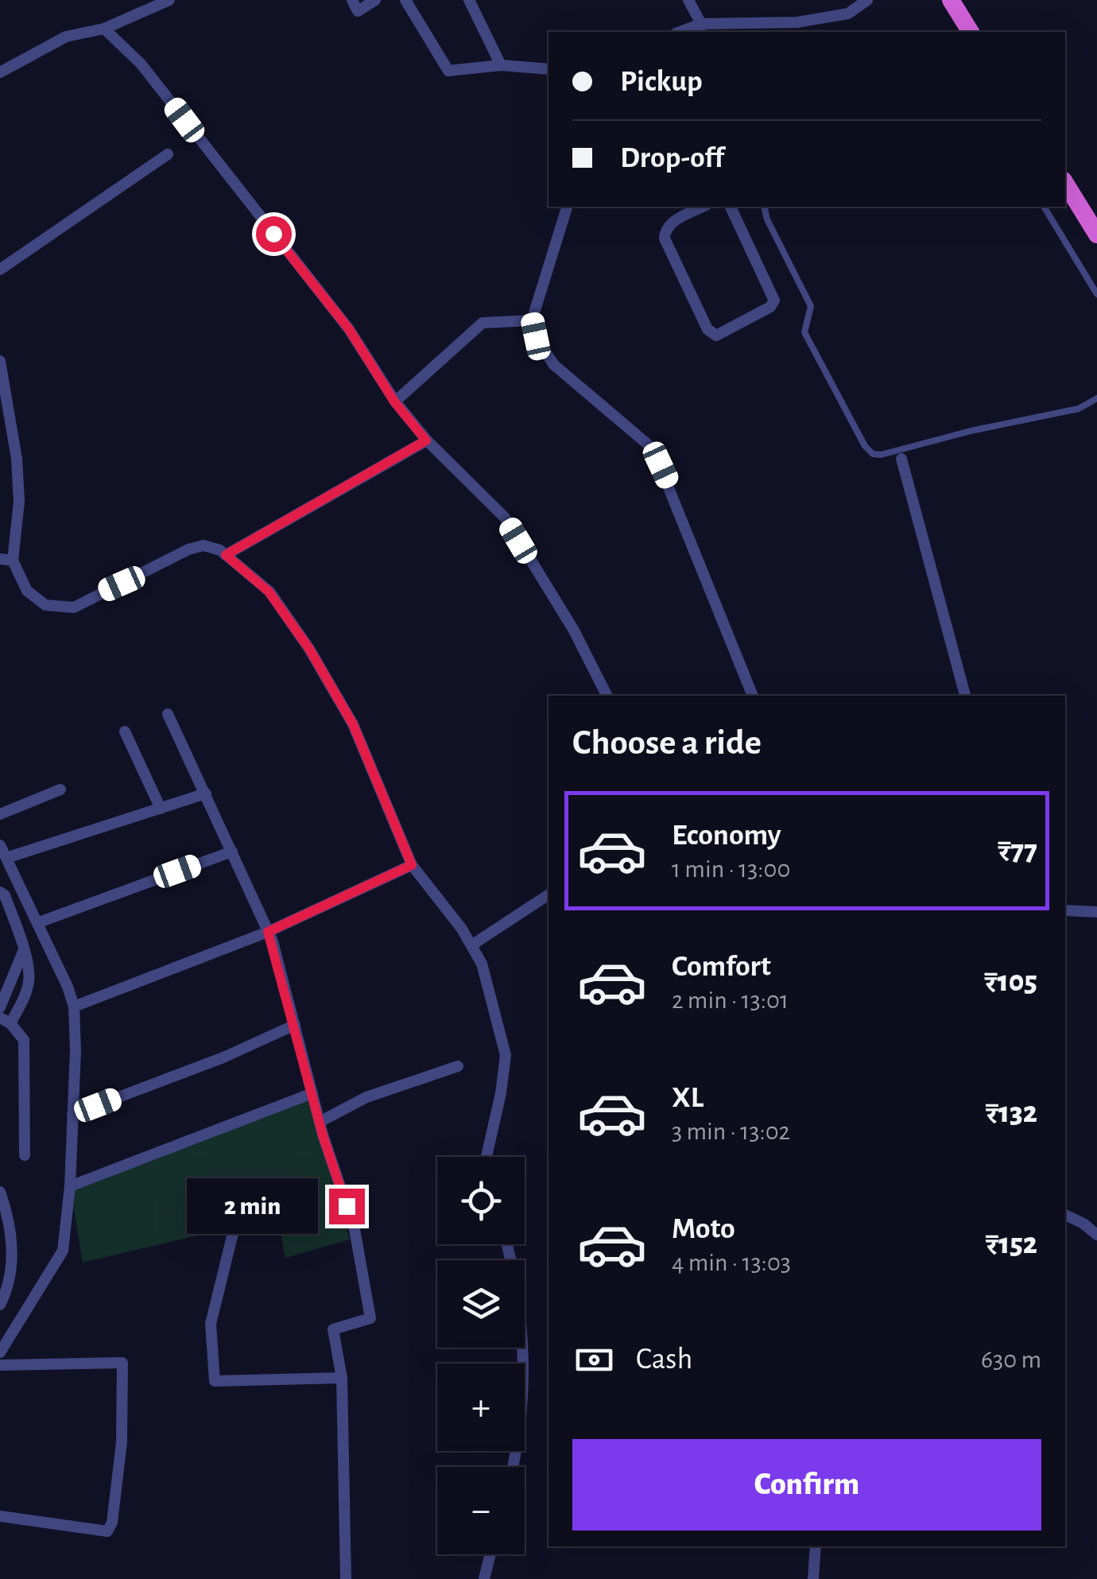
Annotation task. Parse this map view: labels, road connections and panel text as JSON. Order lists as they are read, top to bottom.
{
  "page": {
    "banner": ["Pickup", "Drop-off"],
    "heading": "Choose a ride",
    "list": [
      {
        "name": "Economy",
        "note": "1 min · 13:00",
        "value": "₹77"
      },
      {
        "name": "Comfort",
        "note": "2 min · 13:01",
        "value": "₹105"
      },
      {
        "name": "XL",
        "note": "3 min · 13:02",
        "value": "₹132"
      },
      {
        "name": "Moto",
        "note": "4 min · 13:03",
        "value": "₹152"
      }
    ],
    "map_buttons": ["+", "−"],
    "bubble": "2 min",
    "pay": ["Cash", "630 m"],
    "buttons": "Confirm"
  }
}
